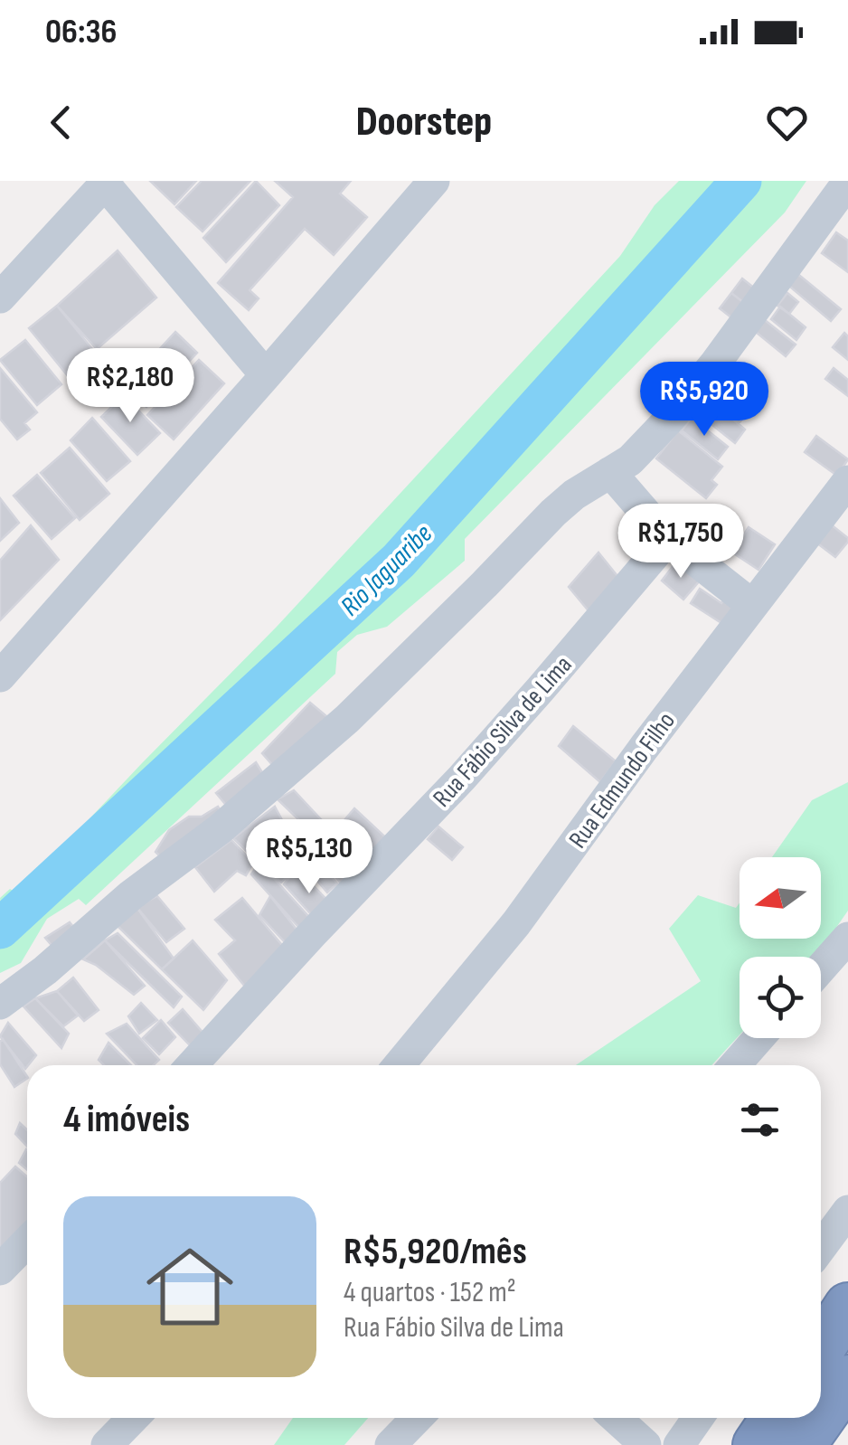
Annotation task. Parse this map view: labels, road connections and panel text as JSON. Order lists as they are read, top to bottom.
{
  "streets": {
    "street": ["Rua Fábio Silva de Lima", "Rua Edmundo Filho"]
  },
  "water": ["Rio Jaguaribe"],
  "north": "left",
  "page": {
    "status": "06:36",
    "header": "Doorstep",
    "price": [
      "R$2,180",
      "R$5,920",
      "R$1,750",
      "R$5,130"
    ],
    "heading": "4 imóveis",
    "list": [
      {
        "name": "R$5,920/mês",
        "note": "4 quartos · 152 m² · Rua Fábio Silva de Lima"
      }
    ]
  }
}
